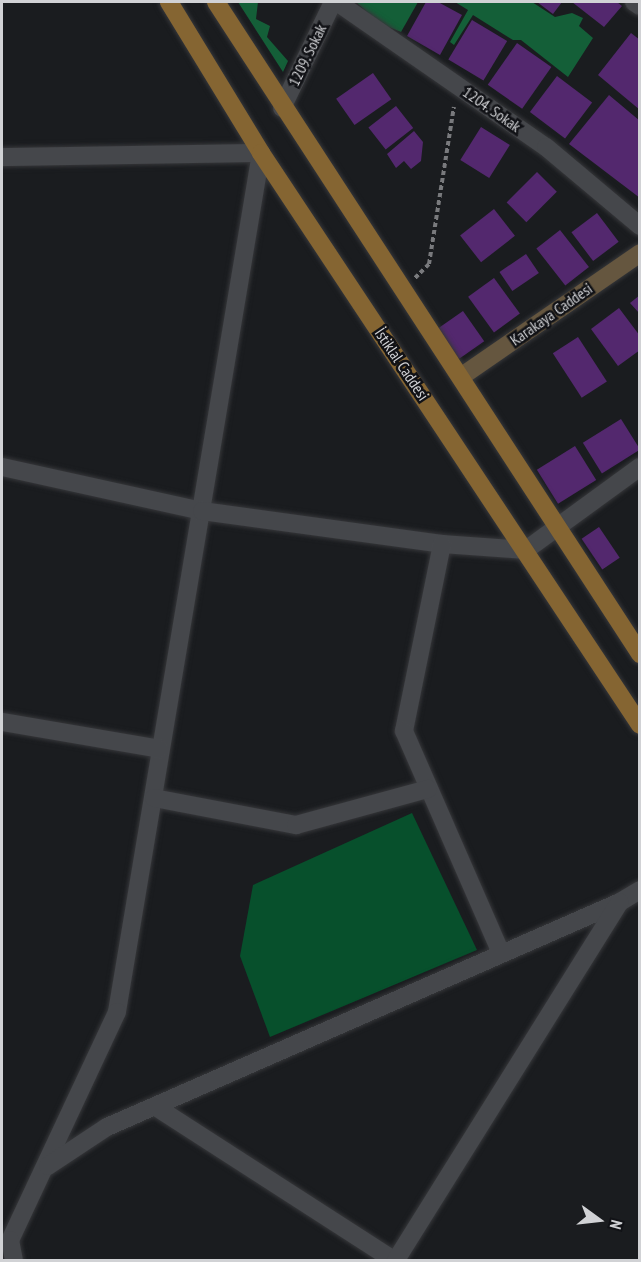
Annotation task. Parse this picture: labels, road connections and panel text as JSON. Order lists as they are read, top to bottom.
{
  "streets": {
    "main road": ["İstiklal Caddesi"],
    "street": ["1209. Sokak", "1204. Sokak", "Karakaya Caddesi"]
  },
  "crossings": [
    ["1209. Sokak", "1204. Sokak"]
  ],
  "north": "right"
}
